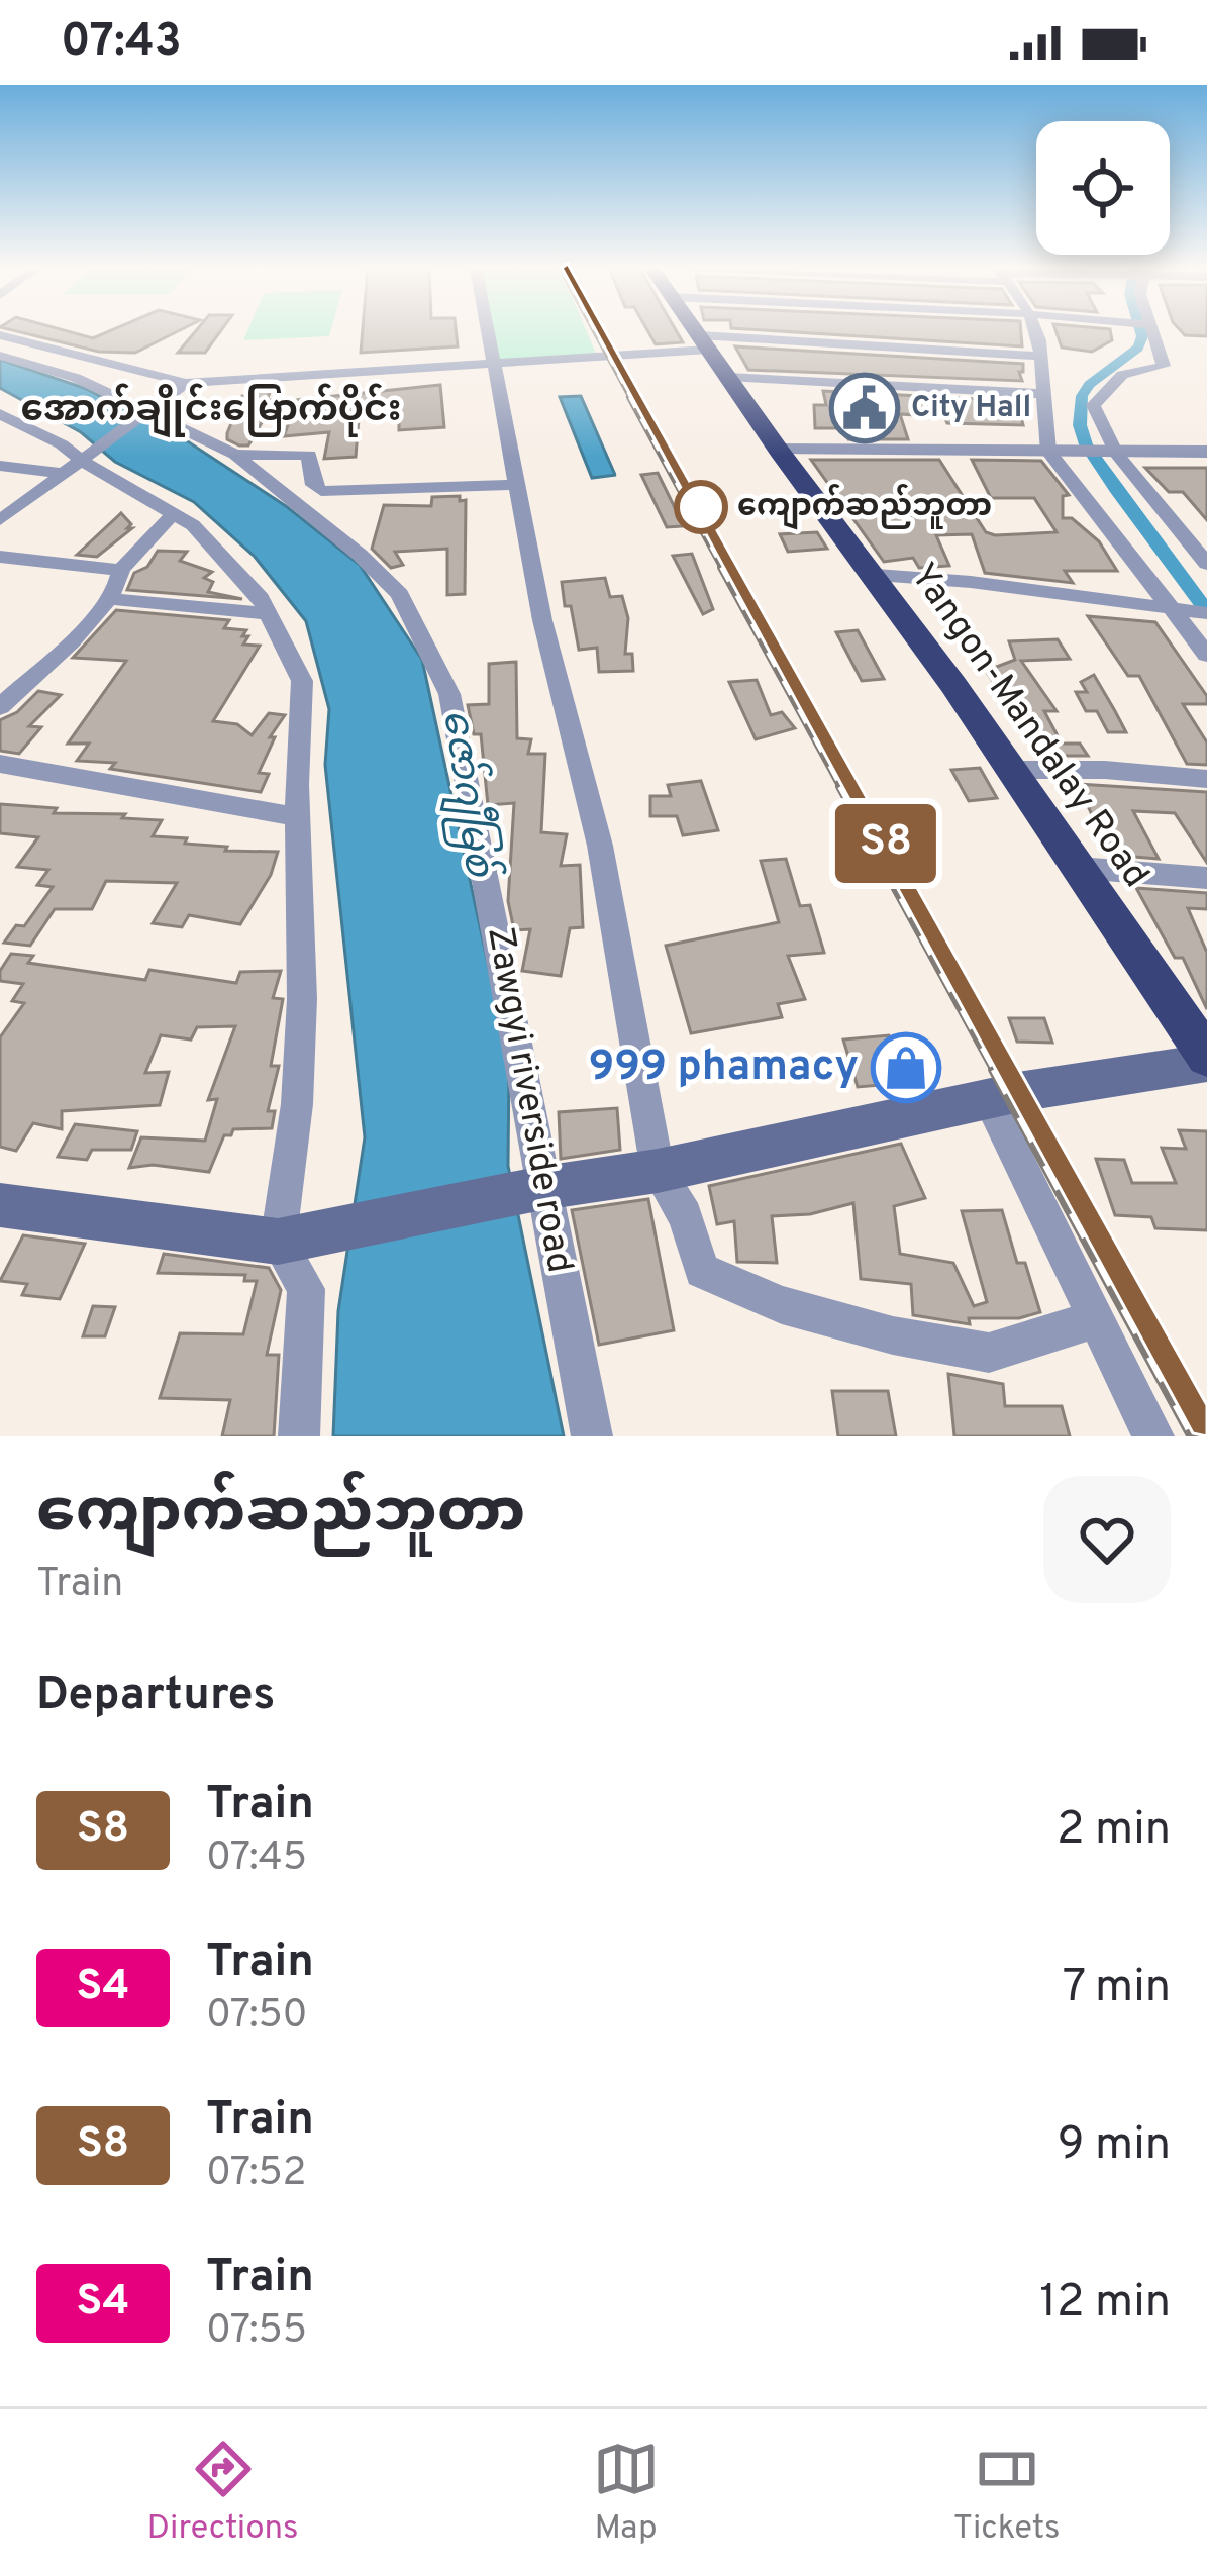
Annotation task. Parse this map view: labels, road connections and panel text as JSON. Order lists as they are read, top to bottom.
{
  "streets": {
    "highway": ["Yangon-Mandalay Road"],
    "street": ["Zawgyi riverside road"]
  },
  "districts": ["အောက်ချိုင်းမြောက်ပိုင်း"],
  "water": ["ဇော်ဂျီမြစ်"],
  "places": {
    "public building": ["City Hall"],
    "other": ["ကျောက်ဆည်ဘူတာ"],
    "shop": ["999 phamacy"]
  },
  "page": {
    "status": "07:43",
    "on_map": "S8",
    "heading": [
      ["ကျောက်ဆည်ဘူတာ", "Train"],
      "Departures"
    ],
    "list": [
      {
        "mark": "S8",
        "name": "Train",
        "note": "07:45",
        "value": "2 min"
      },
      {
        "mark": "S4",
        "name": "Train",
        "note": "07:50",
        "value": "7 min"
      },
      {
        "mark": "S8",
        "name": "Train",
        "note": "07:52",
        "value": "9 min"
      },
      {
        "mark": "S4",
        "name": "Train",
        "note": "07:55",
        "value": "12 min"
      }
    ],
    "tabs": ["Directions", "Map", "Tickets"]
  }
}
